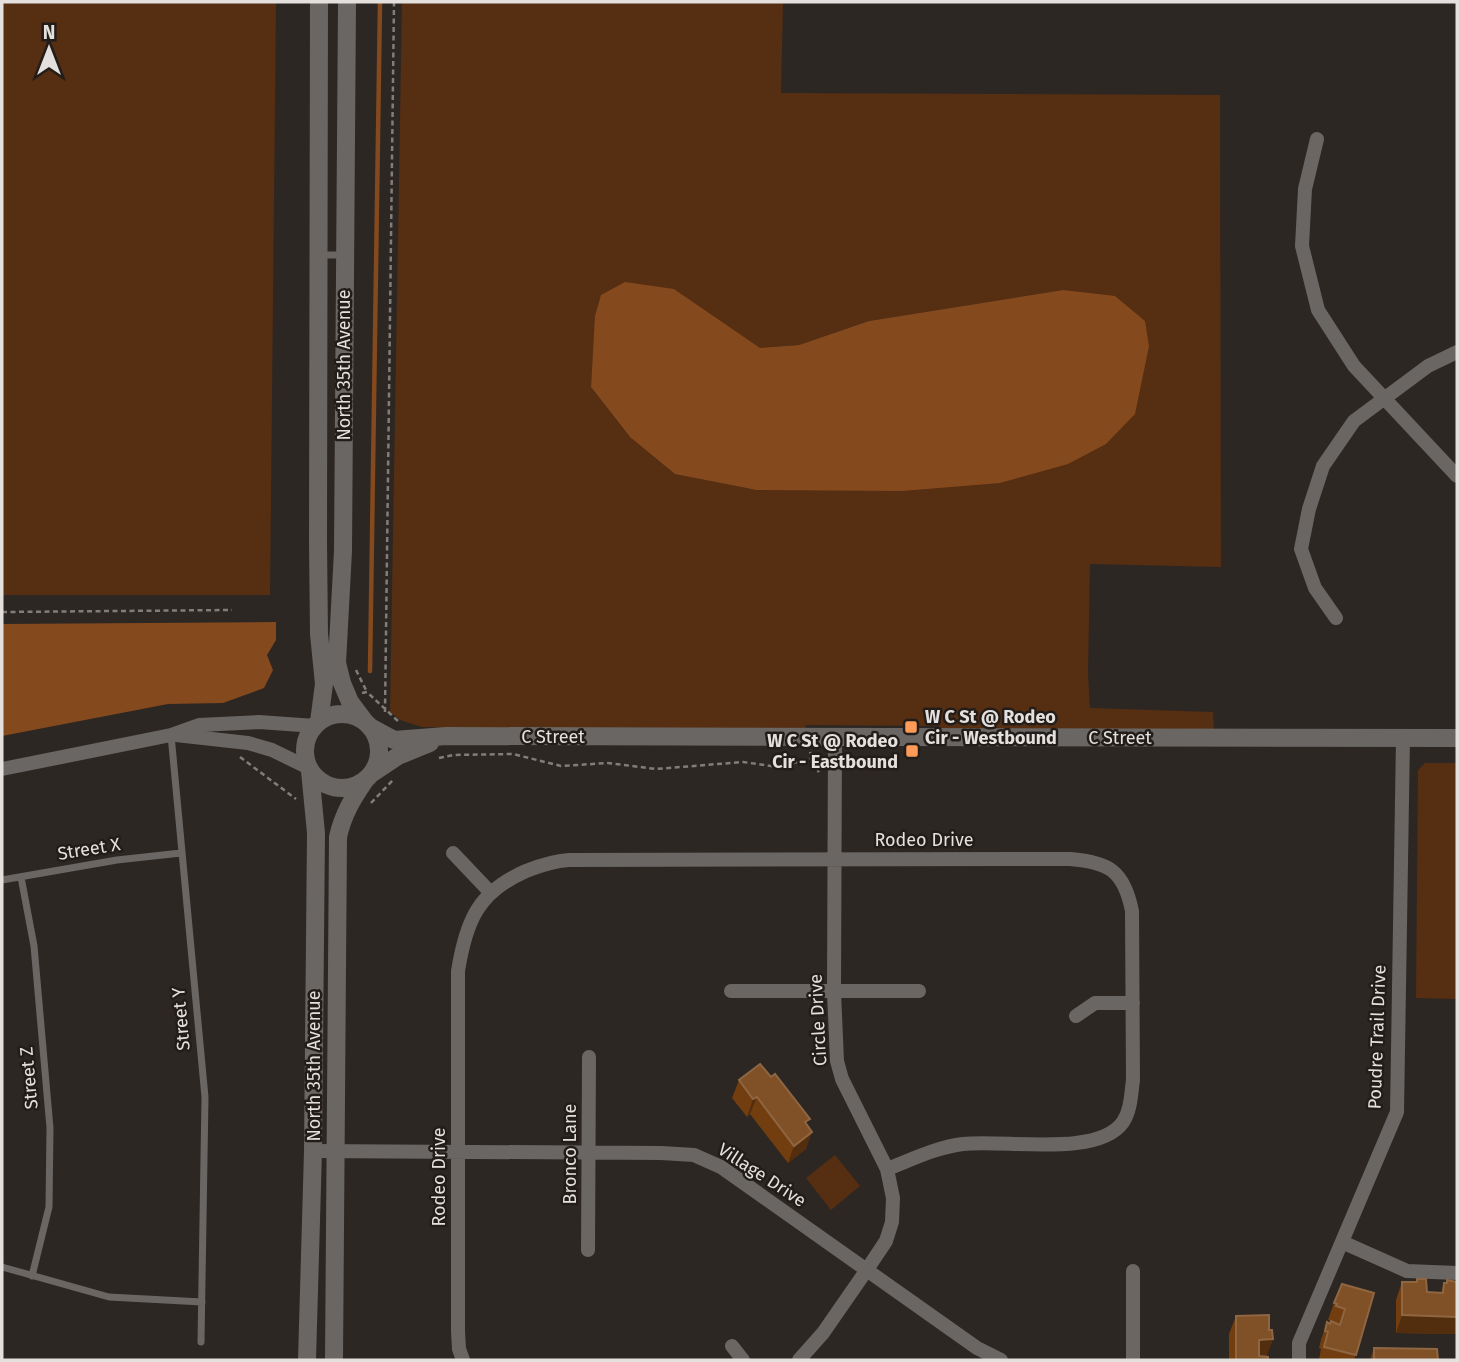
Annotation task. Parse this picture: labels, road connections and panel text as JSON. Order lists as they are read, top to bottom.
{
  "streets": {
    "street": [
      "North 35th Avenue",
      "C Street",
      "Rodeo Drive",
      "Circle Drive",
      "Poudre Trail Drive",
      "Bronco Lane",
      "Village Drive"
    ],
    "lane": ["Street X", "Street Y", "Street Z"]
  },
  "crossings": [
    ["North 35th Avenue", "C Street"],
    ["North 35th Avenue", "Village Drive"],
    ["C Street", "Circle Drive"],
    ["C Street", "Poudre Trail Drive"],
    ["Rodeo Drive", "Circle Drive"],
    ["Rodeo Drive", "Village Drive"],
    ["Street X", "Street Y"],
    ["Street X", "Street Z"],
    ["Bronco Lane", "Village Drive"]
  ],
  "places": {
    "transit": ["W C St @ Rodeo Cir - Westbound", "W C St @ Rodeo Cir - Eastbound"]
  },
  "north": "top"
}
